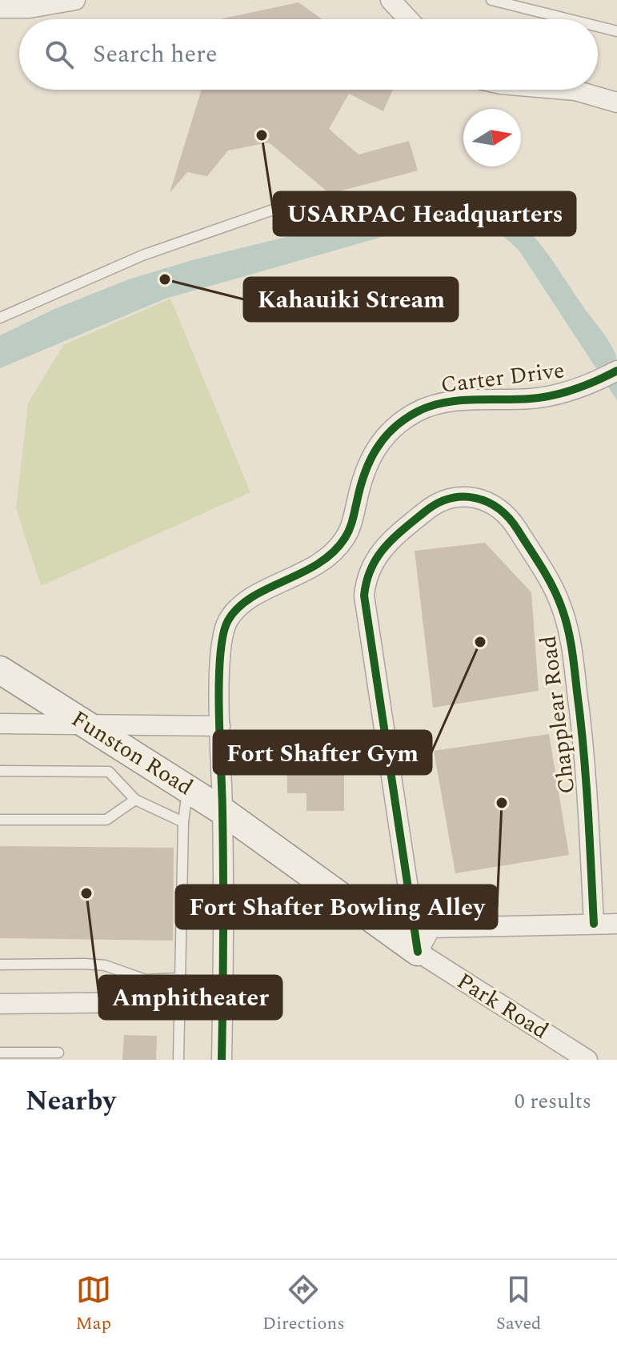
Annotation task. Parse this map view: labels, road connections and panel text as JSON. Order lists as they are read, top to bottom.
{
  "streets": {
    "street": [
      "Carter Drive",
      "Chapplear Road",
      "Funston Road",
      "Park Road"
    ]
  },
  "crossings": [
    ["Carter Drive", "Funston Road"],
    ["Chapplear Road", "Funston Road"],
    ["Chapplear Road", "Park Road"],
    ["Funston Road", "Park Road"]
  ],
  "places": [
    "USARPAC Headquarters",
    "Kahauiki Stream",
    "Fort Shafter Gym",
    "Fort Shafter Bowling Alley",
    "Amphitheater"
  ],
  "north": "right",
  "page": {
    "search": "Search here",
    "heading": ["Nearby", "0 results"],
    "nav": ["Map", "Directions", "Saved"]
  }
}
